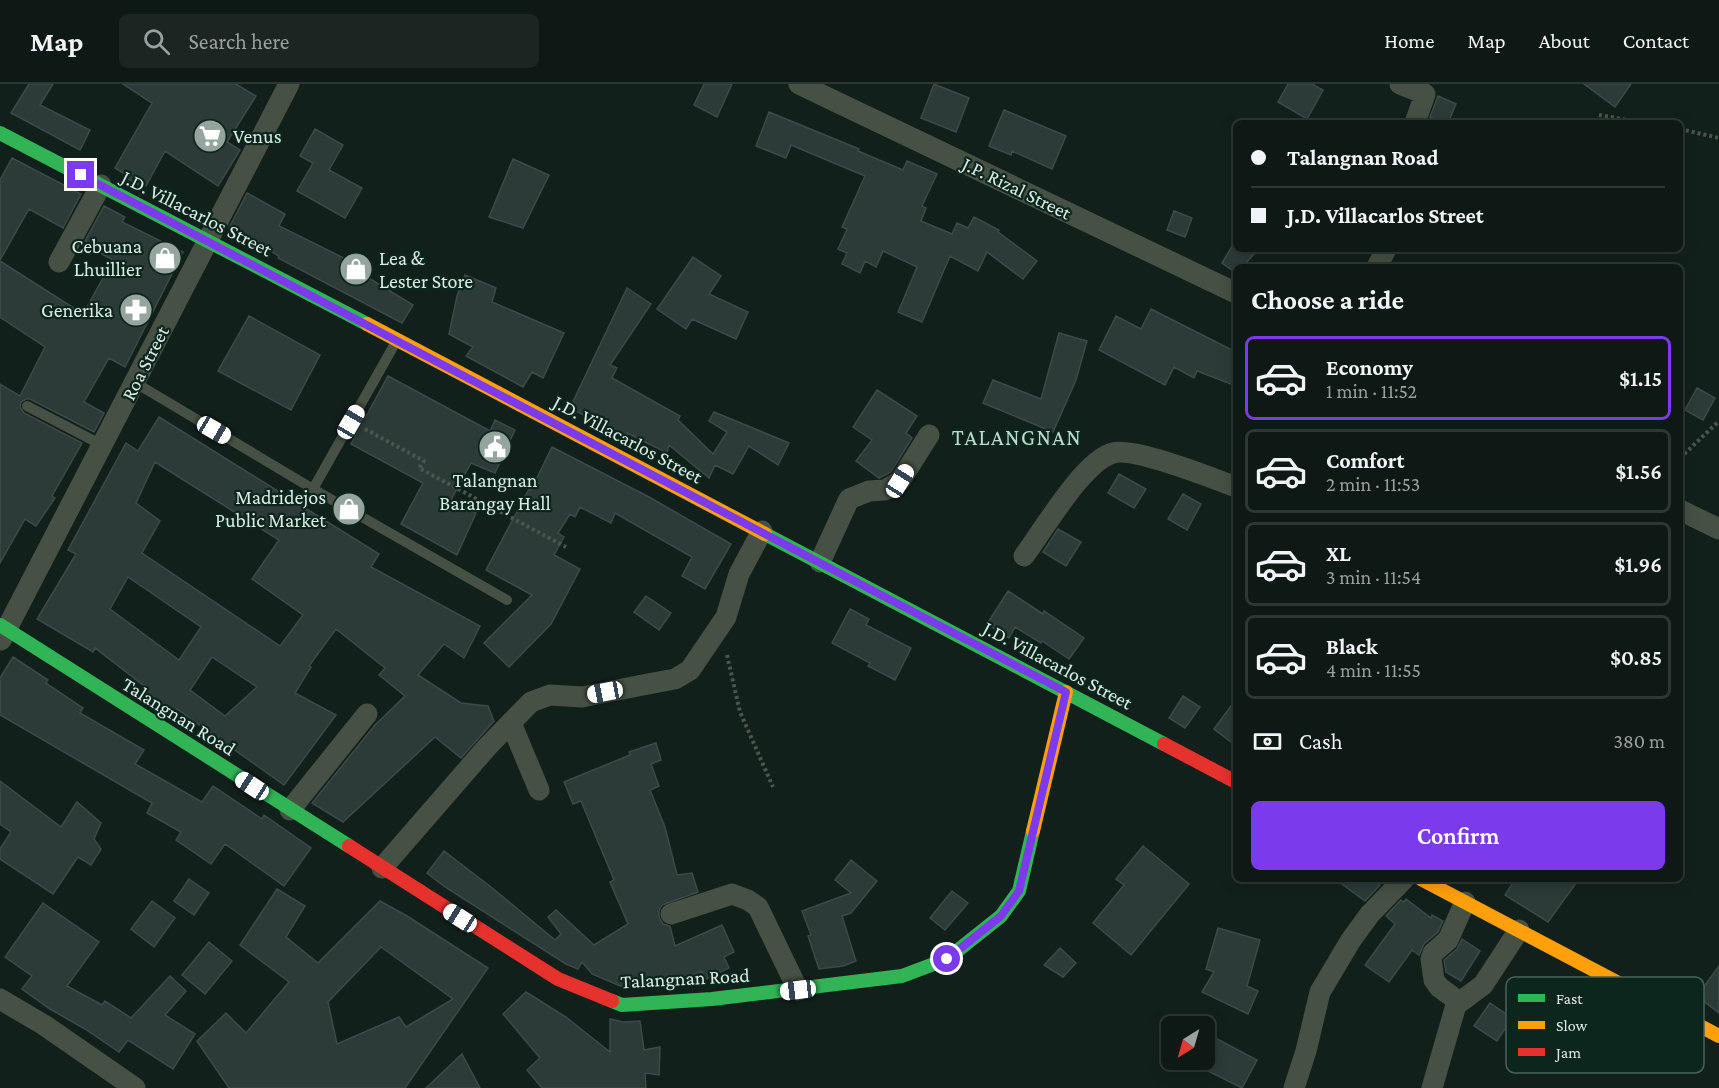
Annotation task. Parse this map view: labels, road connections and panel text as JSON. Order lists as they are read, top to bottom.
{
  "streets": {
    "street": [
      "J.P. Rizal Street",
      "J.D. Villacarlos Street",
      "Roa Street",
      "Talangnan Road"
    ]
  },
  "crossings": [
    ["J.D. Villacarlos Street", "Roa Street"],
    ["J.D. Villacarlos Street", "Talangnan Road"],
    ["Roa Street", "Talangnan Road"]
  ],
  "districts": ["TALANGNAN"],
  "places": {
    "supermarket": ["Venus"],
    "shop": ["Cebuana Lhuillier", "Lea & Lester Store", "Madridejos Public Market"],
    "pharmacy": ["Generika"],
    "public building": ["Talangnan Barangay Hall"]
  },
  "legend": ["Fast", "Slow", "Jam"],
  "north": "bottom left",
  "page": {
    "header": "Map",
    "search": "Search here",
    "nav": [
      "Home",
      "Map",
      "About",
      "Contact"
    ],
    "banner": ["Talangnan Road", "J.D. Villacarlos Street"],
    "heading": "Choose a ride",
    "list": [
      {
        "name": "Economy",
        "note": "1 min · 11:52",
        "value": "$1.15"
      },
      {
        "name": "Comfort",
        "note": "2 min · 11:53",
        "value": "$1.56"
      },
      {
        "name": "XL",
        "note": "3 min · 11:54",
        "value": "$1.96"
      },
      {
        "name": "Black",
        "note": "4 min · 11:55",
        "value": "$0.85"
      }
    ],
    "pay": ["Cash", "380 m"],
    "buttons": "Confirm"
  }
}
